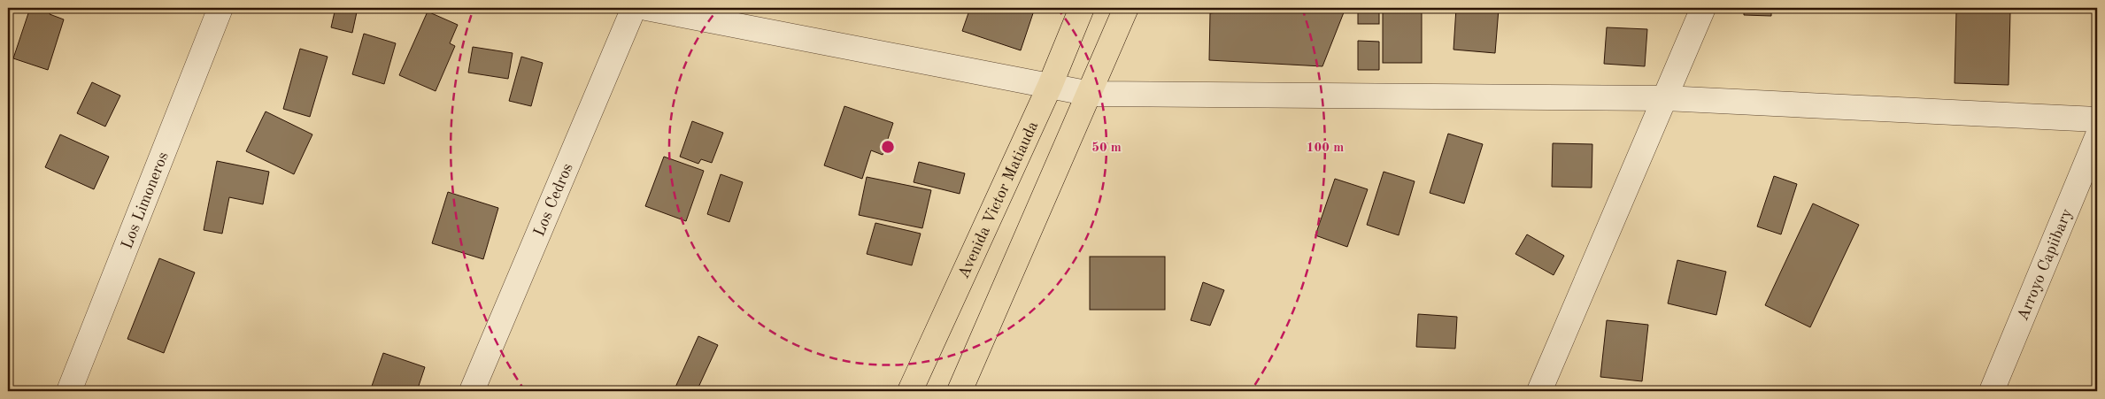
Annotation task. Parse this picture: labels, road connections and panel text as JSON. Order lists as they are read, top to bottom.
{
  "streets": {
    "main road": ["Avenida Victor Matiauda"],
    "street": ["Los Limoneros", "Los Cedros", "Arroyo Capiibary"]
  },
  "rings": ["50 m", "100 m"]
}
